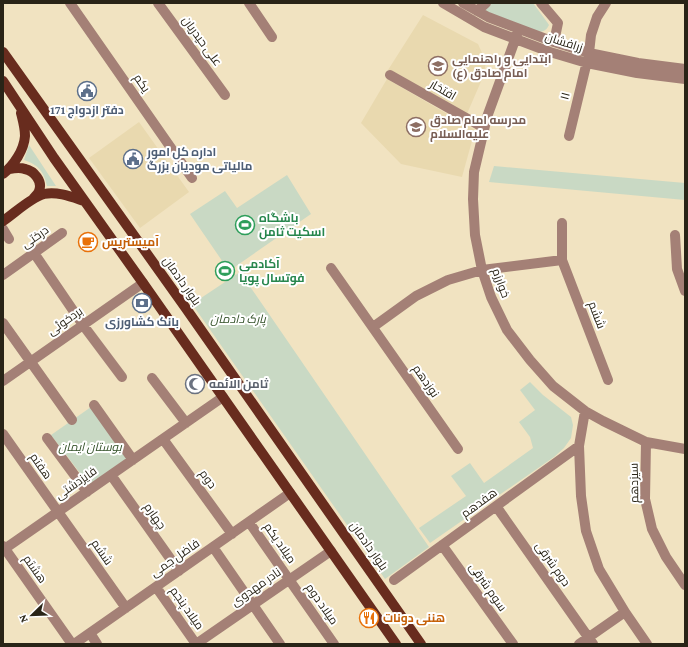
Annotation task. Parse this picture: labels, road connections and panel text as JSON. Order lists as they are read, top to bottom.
{
  "streets": {
    "main road": ["بلوار دادمان"],
    "street": [
      "علی حیدریان",
      "زرافشان",
      "یکم",
      "افتخار",
      "۱۱",
      "درختی",
      "خوارزم",
      "ششم",
      "بردخوئی",
      "نوزدهم",
      "هفتم",
      "دوم",
      "فایزدشتی",
      "سیزدهم",
      "هفدهم",
      "چهارم",
      "میلاد یکم",
      "فاضل جمی",
      "دوم شرقی",
      "هشتم",
      "نادر مهدوی",
      "سوم شرقی",
      "میلاد دوم",
      "میلاد پنجم"
    ]
  },
  "crossings": [
    ["زرافشان", "۱۱"],
    ["زرافشان", "خوارزم"],
    ["افتخار", "خوارزم"],
    ["خوارزم", "سیزدهم"],
    ["ششم", "هفتم"],
    ["ششم", "فایزدشتی"],
    ["ششم", "فاضل جمی"],
    ["هفتم", "فایزدشتی"],
    ["دوم", "فایزدشتی"],
    ["دوم", "فاضل جمی"],
    ["فایزدشتی", "چهارم"],
    ["فایزدشتی", "هشتم"],
    ["هفدهم", "دوم شرقی"],
    ["هفدهم", "سوم شرقی"],
    ["چهارم", "فاضل جمی"],
    ["میلاد یکم", "فاضل جمی"],
    ["میلاد یکم", "نادر مهدوی"],
    ["میلاد یکم", "میلاد دوم"],
    ["فاضل جمی", "هشتم"],
    ["فاضل جمی", "میلاد پنجم"],
    ["نادر مهدوی", "میلاد دوم"],
    ["نادر مهدوی", "میلاد پنجم"]
  ],
  "parks": ["پارک دادمان", "بوستان ایمان"],
  "places": {
    "school or university": ["ابتدایی و راهنمایی امام صادق (ع)", "مدرسه امام صادق علیه‌السلام"],
    "public building": ["دفتر ازدواج 171", "اداره کل امور مالیاتی مودیان بزرگ"],
    "sports": ["باشگاه اسکیت ثامن", "آکادمی فوتسال پویا"],
    "cafe": ["آمیستریس"],
    "bank": ["بانک کشاورزی"],
    "mosque": ["ثامن الائمه"],
    "restaurant": ["هننی دونات"]
  },
  "north": "bottom left"
}
